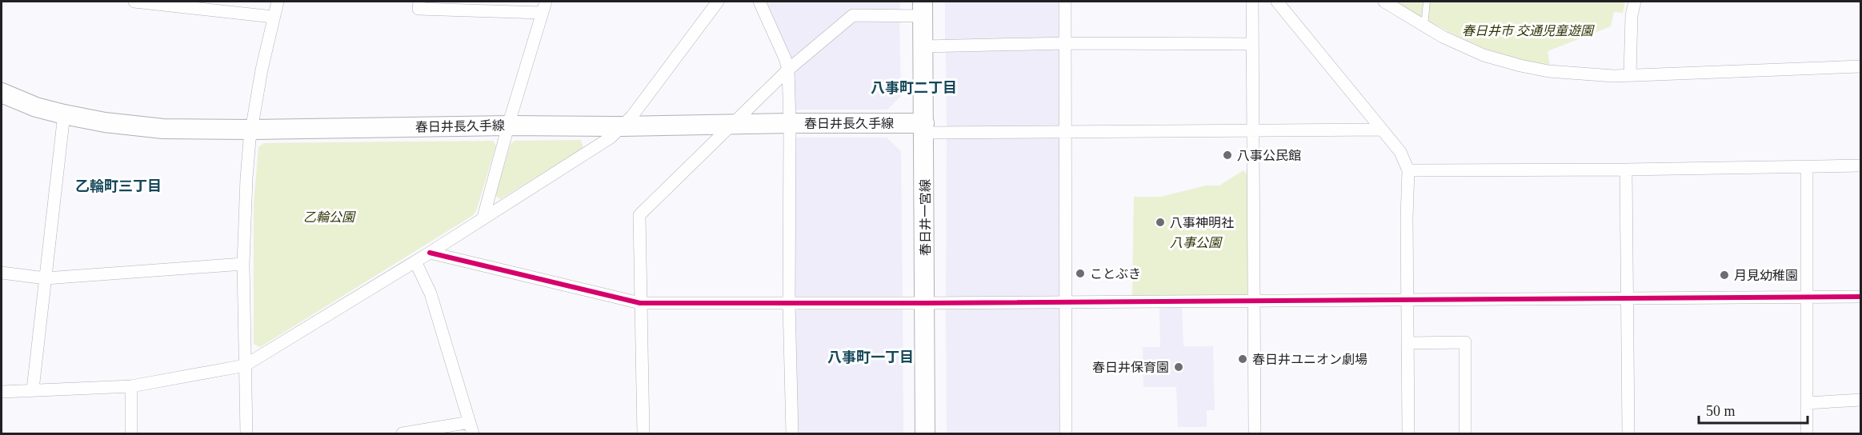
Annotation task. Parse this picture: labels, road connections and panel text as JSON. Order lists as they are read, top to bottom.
{
  "streets": {
    "main road": ["春日井長久手線", "春日井一宮線"]
  },
  "crossings": [
    ["春日井長久手線", "春日井一宮線"]
  ],
  "districts": ["八事町二丁目", "乙輪町三丁目", "八事町一丁目"],
  "parks": ["春日井市 交通児童遊園", "乙輪公園", "八事公園"],
  "places": [
    "八事公民館",
    "八事神明社",
    "ことぶき",
    "月見幼稚園",
    "春日井ユニオン劇場",
    "春日井保育園"
  ],
  "scale_bar": "50 m"
}
